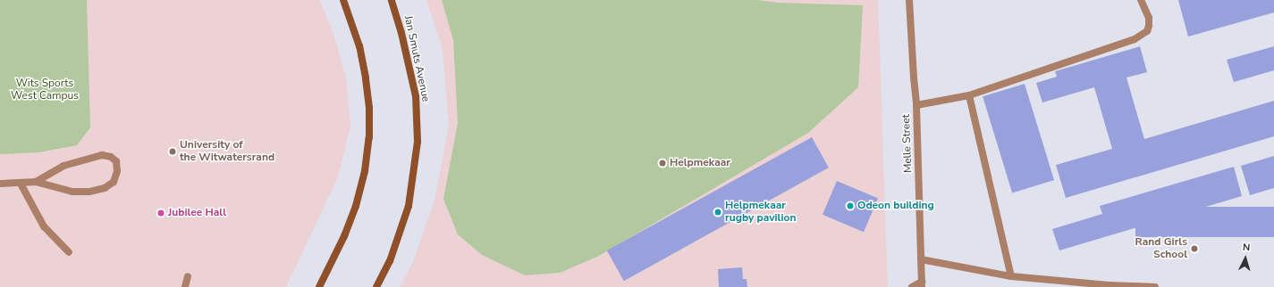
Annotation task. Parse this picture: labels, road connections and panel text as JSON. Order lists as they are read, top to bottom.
{
  "streets": {
    "main road": ["Jan Smuts Avenue"],
    "street": ["Melle Street"]
  },
  "parks": ["Wits Sports West Campus"],
  "places": [
    "University of the Witwatersrand",
    "Helpmekaar",
    "Odeon building",
    "Helpmekaar rugby pavilion",
    "Jubilee Hall",
    "Rand Girls School"
  ],
  "north": "top"
}
